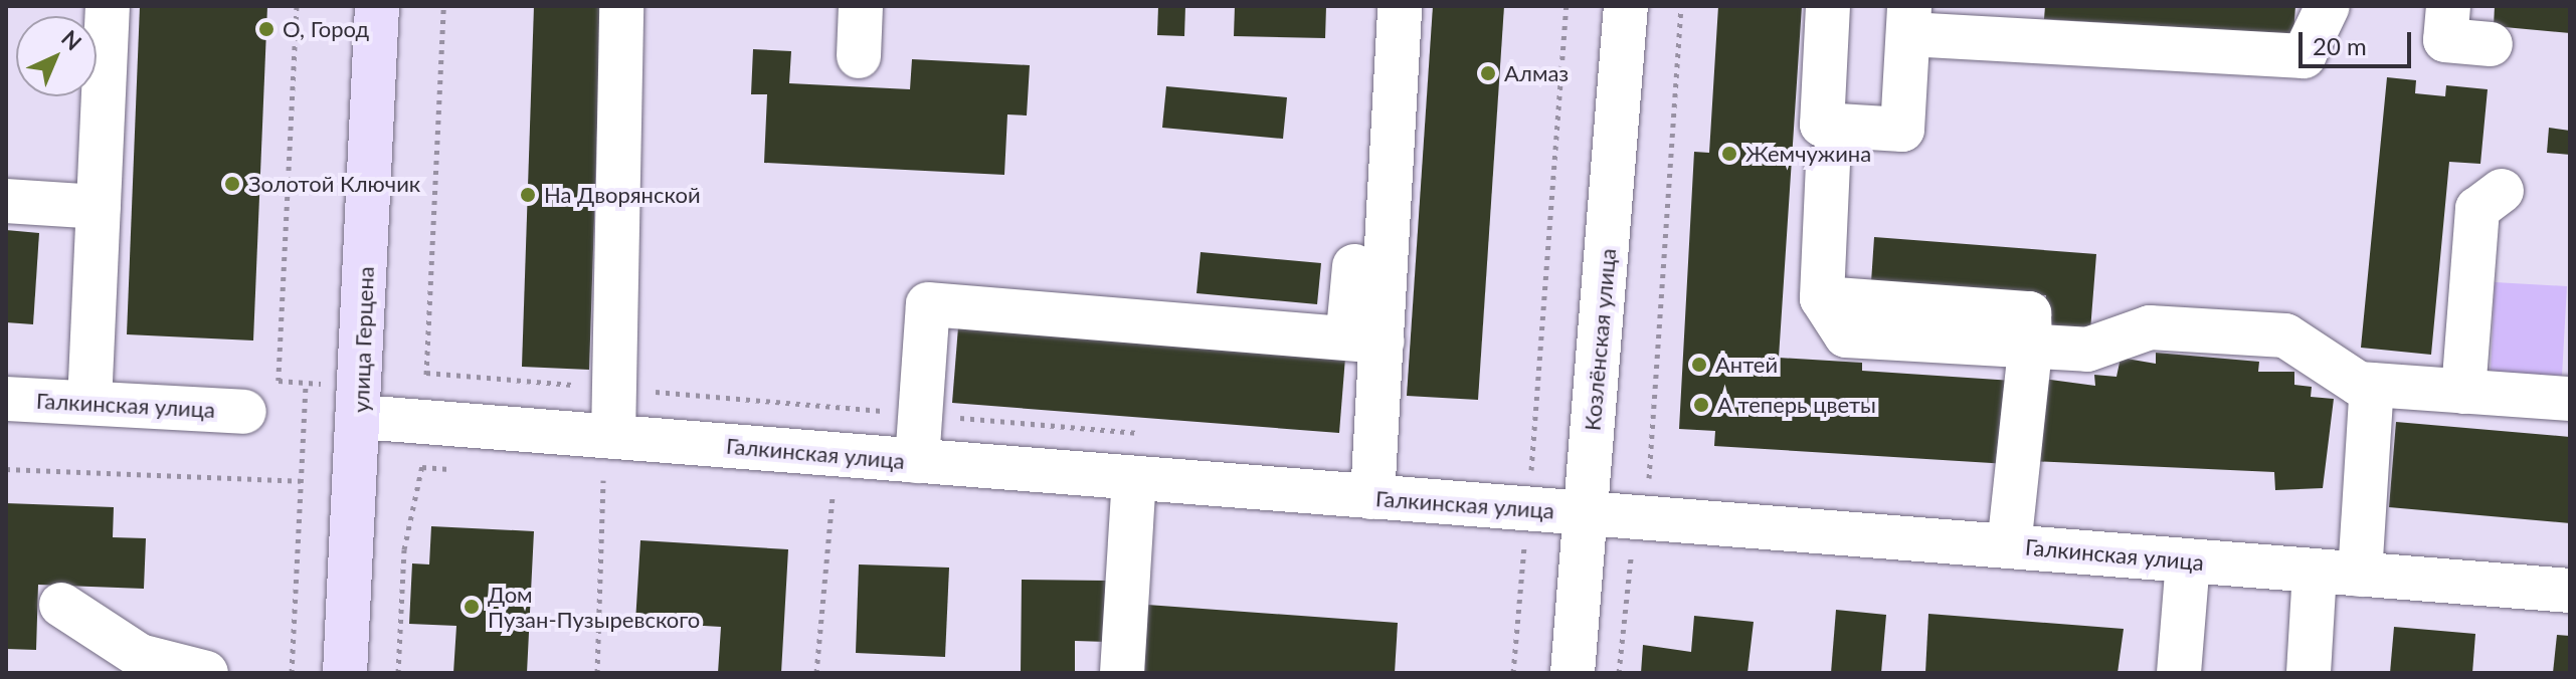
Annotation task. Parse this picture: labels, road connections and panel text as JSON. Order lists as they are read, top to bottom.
{
  "streets": {
    "main road": ["улица Герцена"],
    "street": ["Козлёнская улица", "Галкинская улица"]
  },
  "crossings": [
    ["улица Герцена", "Галкинская улица"],
    ["Козлёнская улица", "Галкинская улица"]
  ],
  "places": [
    "О, Город",
    "Алмаз",
    "Жемчужина",
    "Золотой Ключик",
    "На Дворянской",
    "Антей",
    "А теперь цветы",
    "Дом Пузан-Пузыревского"
  ],
  "scale_bar": "20 m",
  "north": "top right"
}
